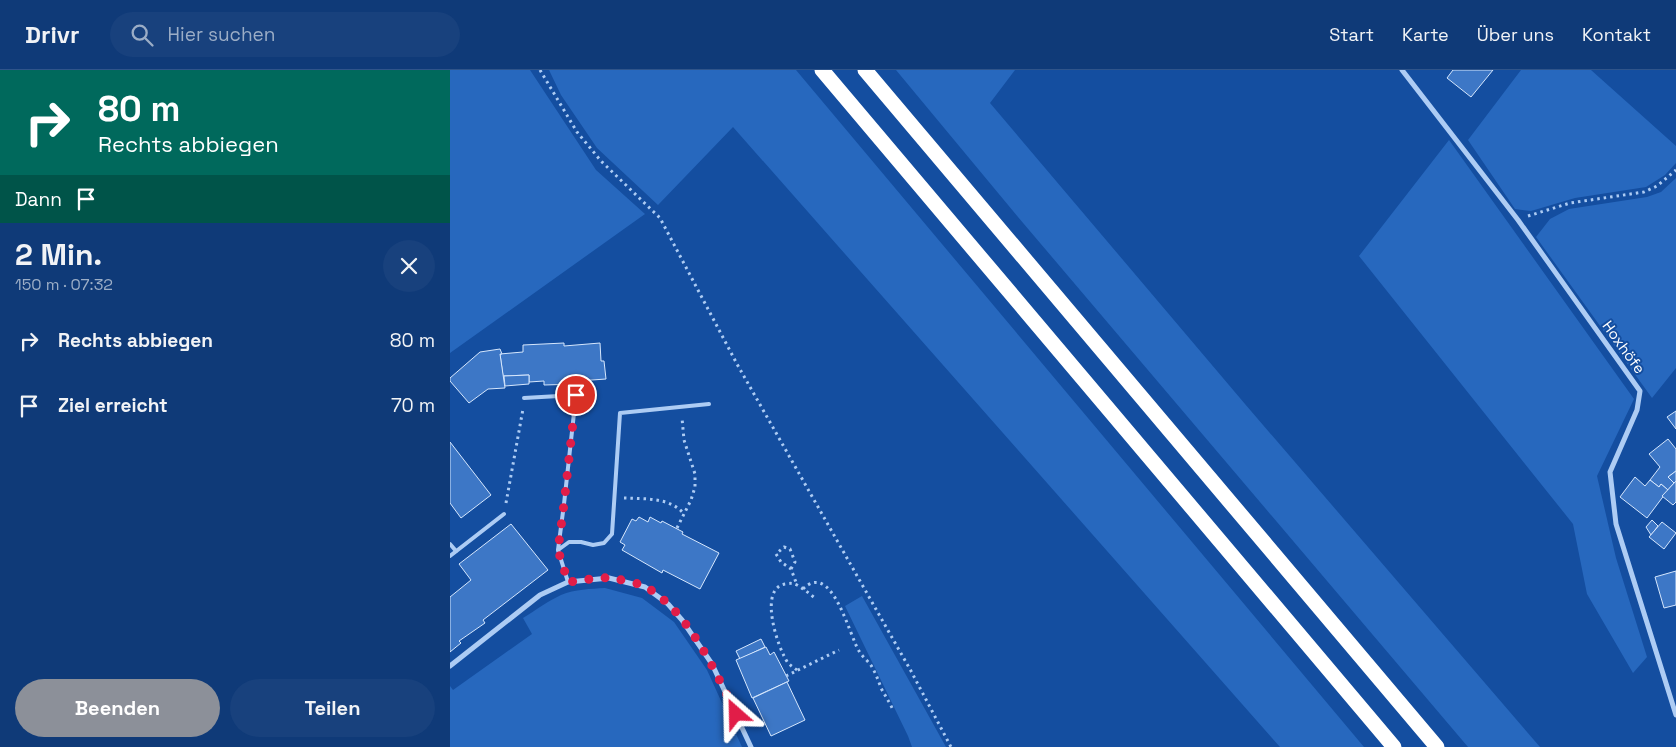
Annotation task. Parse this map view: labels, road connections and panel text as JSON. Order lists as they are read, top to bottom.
{
  "streets": {
    "street": ["Hoxhöfe"]
  },
  "page": {
    "header": "Drivr",
    "search": "Hier suchen",
    "nav": [
      "Start",
      "Karte",
      "Über uns",
      "Kontakt"
    ],
    "turn": ["80 m", "Rechts abbiegen"],
    "then": "Dann",
    "heading": ["2 Min.", "150 m · 07:32"],
    "list": [
      {
        "name": "Rechts abbiegen",
        "value": "80 m"
      },
      {
        "name": "Ziel erreicht",
        "value": "70 m"
      }
    ],
    "buttons": ["Beenden", "Teilen"]
  }
}
